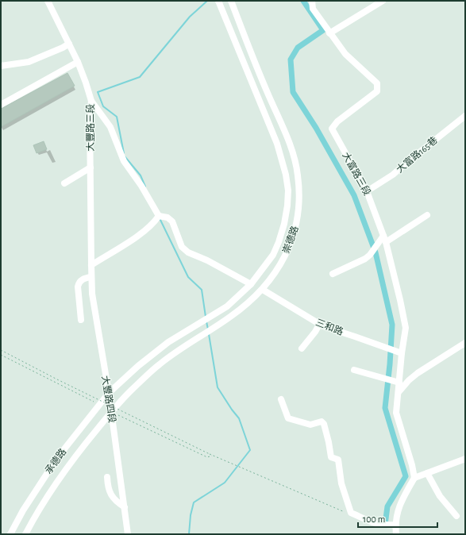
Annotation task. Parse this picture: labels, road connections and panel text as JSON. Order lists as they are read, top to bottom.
{
  "streets": {
    "street": [
      "大豐路三段",
      "大富路165巷",
      "大富路三段",
      "崇德路",
      "三和路",
      "大豐路四段",
      "承德路"
    ]
  },
  "crossings": [
    ["大豐路三段", "大豐路四段"],
    ["大富路165巷", "大富路三段"],
    ["大富路三段", "三和路"],
    ["崇德路", "三和路"],
    ["崇德路", "大豐路四段"],
    ["崇德路", "承德路"],
    ["大豐路四段", "承德路"]
  ],
  "scale_bar": "100 m"
}
